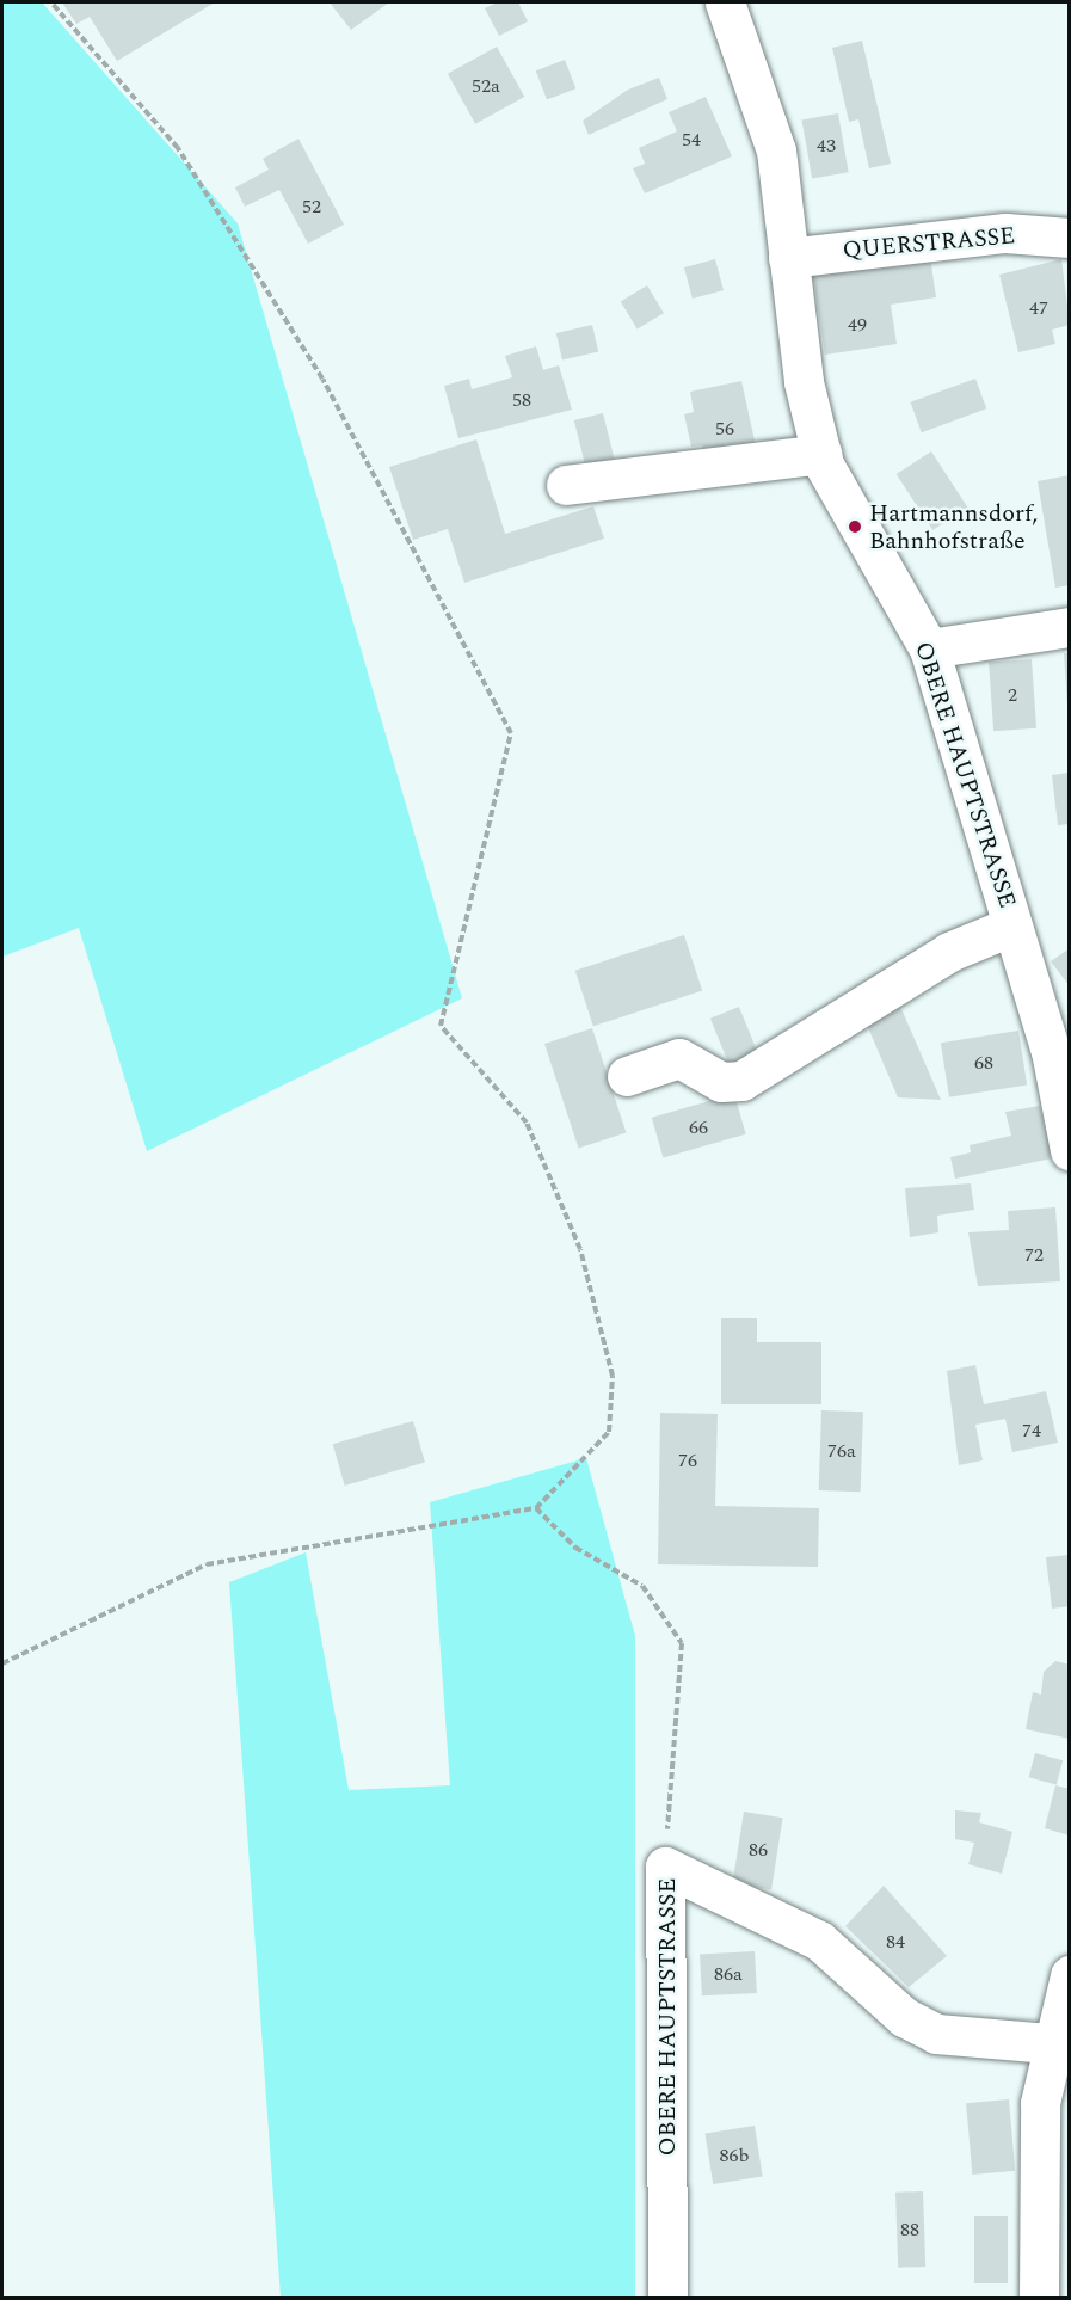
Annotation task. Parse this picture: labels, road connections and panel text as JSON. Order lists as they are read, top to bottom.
{
  "streets": {
    "street": ["QUERSTRASSE", "OBERE HAUPTSTRASSE"]
  },
  "crossings": [
    ["QUERSTRASSE", "OBERE HAUPTSTRASSE"]
  ],
  "places": ["Hartmannsdorf, Bahnhofstraße"],
  "house_numbers": [
    "52a",
    "54",
    "43",
    "52",
    "47",
    "49",
    "58",
    "56",
    "2",
    "68",
    "66",
    "72",
    "74",
    "76a",
    "76",
    "86",
    "84",
    "86a",
    "86b",
    "88"
  ]
}
